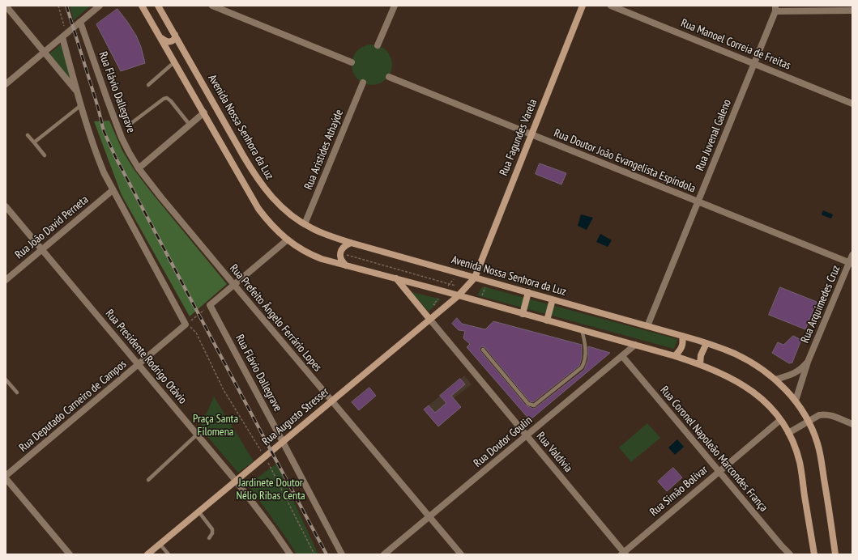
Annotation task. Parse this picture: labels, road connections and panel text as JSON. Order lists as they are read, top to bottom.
{
  "streets": {
    "main road": ["Avenida Nossa Senhora da Luz", "Rua Fagundes Varela", "Rua Augusto Stresser"],
    "street": [
      "Rua Manoel Correia de Freitas",
      "Rua Flávio Dallegrave",
      "Rua Juvenal Galeno",
      "Rua Aristides Athaýde",
      "Rua Doutor João Evangelista Espíndola",
      "Rua João David Perneta",
      "Rua Arquimedes Cruz",
      "Rua Prefeito Ângelo Ferrário Lopes",
      "Rua Presidente Rodrigo Otávio",
      "Rua Deputado Carneiro de Campos",
      "Rua Doutor Goulin",
      "Rua Coronel Napoleão Marcondes França",
      "Rua Valdívia",
      "Rua Simão Bolívar"
    ]
  },
  "crossings": [
    ["Rua Manoel Correia de Freitas", "Rua Juvenal Galeno"],
    ["Rua Flávio Dallegrave", "Rua Prefeito Ângelo Ferrário Lopes"],
    ["Rua Flávio Dallegrave", "Rua Augusto Stresser"],
    ["Avenida Nossa Senhora da Luz", "Rua Juvenal Galeno"],
    ["Avenida Nossa Senhora da Luz", "Rua Fagundes Varela"],
    ["Avenida Nossa Senhora da Luz", "Rua Aristides Athaýde"],
    ["Avenida Nossa Senhora da Luz", "Rua Arquimedes Cruz"],
    ["Avenida Nossa Senhora da Luz", "Rua Augusto Stresser"],
    ["Rua Juvenal Galeno", "Rua Doutor João Evangelista Espíndola"],
    ["Rua Fagundes Varela", "Rua Doutor João Evangelista Espíndola"],
    ["Rua Fagundes Varela", "Rua Augusto Stresser"],
    ["Rua Doutor João Evangelista Espíndola", "Rua Arquimedes Cruz"],
    ["Rua João David Perneta", "Rua Presidente Rodrigo Otávio"],
    ["Rua Prefeito Ângelo Ferrário Lopes", "Rua Augusto Stresser"],
    ["Rua Prefeito Ângelo Ferrário Lopes", "Rua Doutor Goulin"],
    ["Rua Presidente Rodrigo Otávio", "Rua Deputado Carneiro de Campos"],
    ["Rua Presidente Rodrigo Otávio", "Rua Augusto Stresser"],
    ["Rua Augusto Stresser", "Rua Valdívia"],
    ["Rua Doutor Goulin", "Rua Coronel Napoleão Marcondes França"],
    ["Rua Doutor Goulin", "Rua Valdívia"],
    ["Rua Coronel Napoleão Marcondes França", "Rua Simão Bolívar"],
    ["Rua Valdívia", "Rua Simão Bolívar"]
  ],
  "parks": ["Praça Santa Filomena", "Jardinete Doutor Nélio Ribas Centa"]
}
